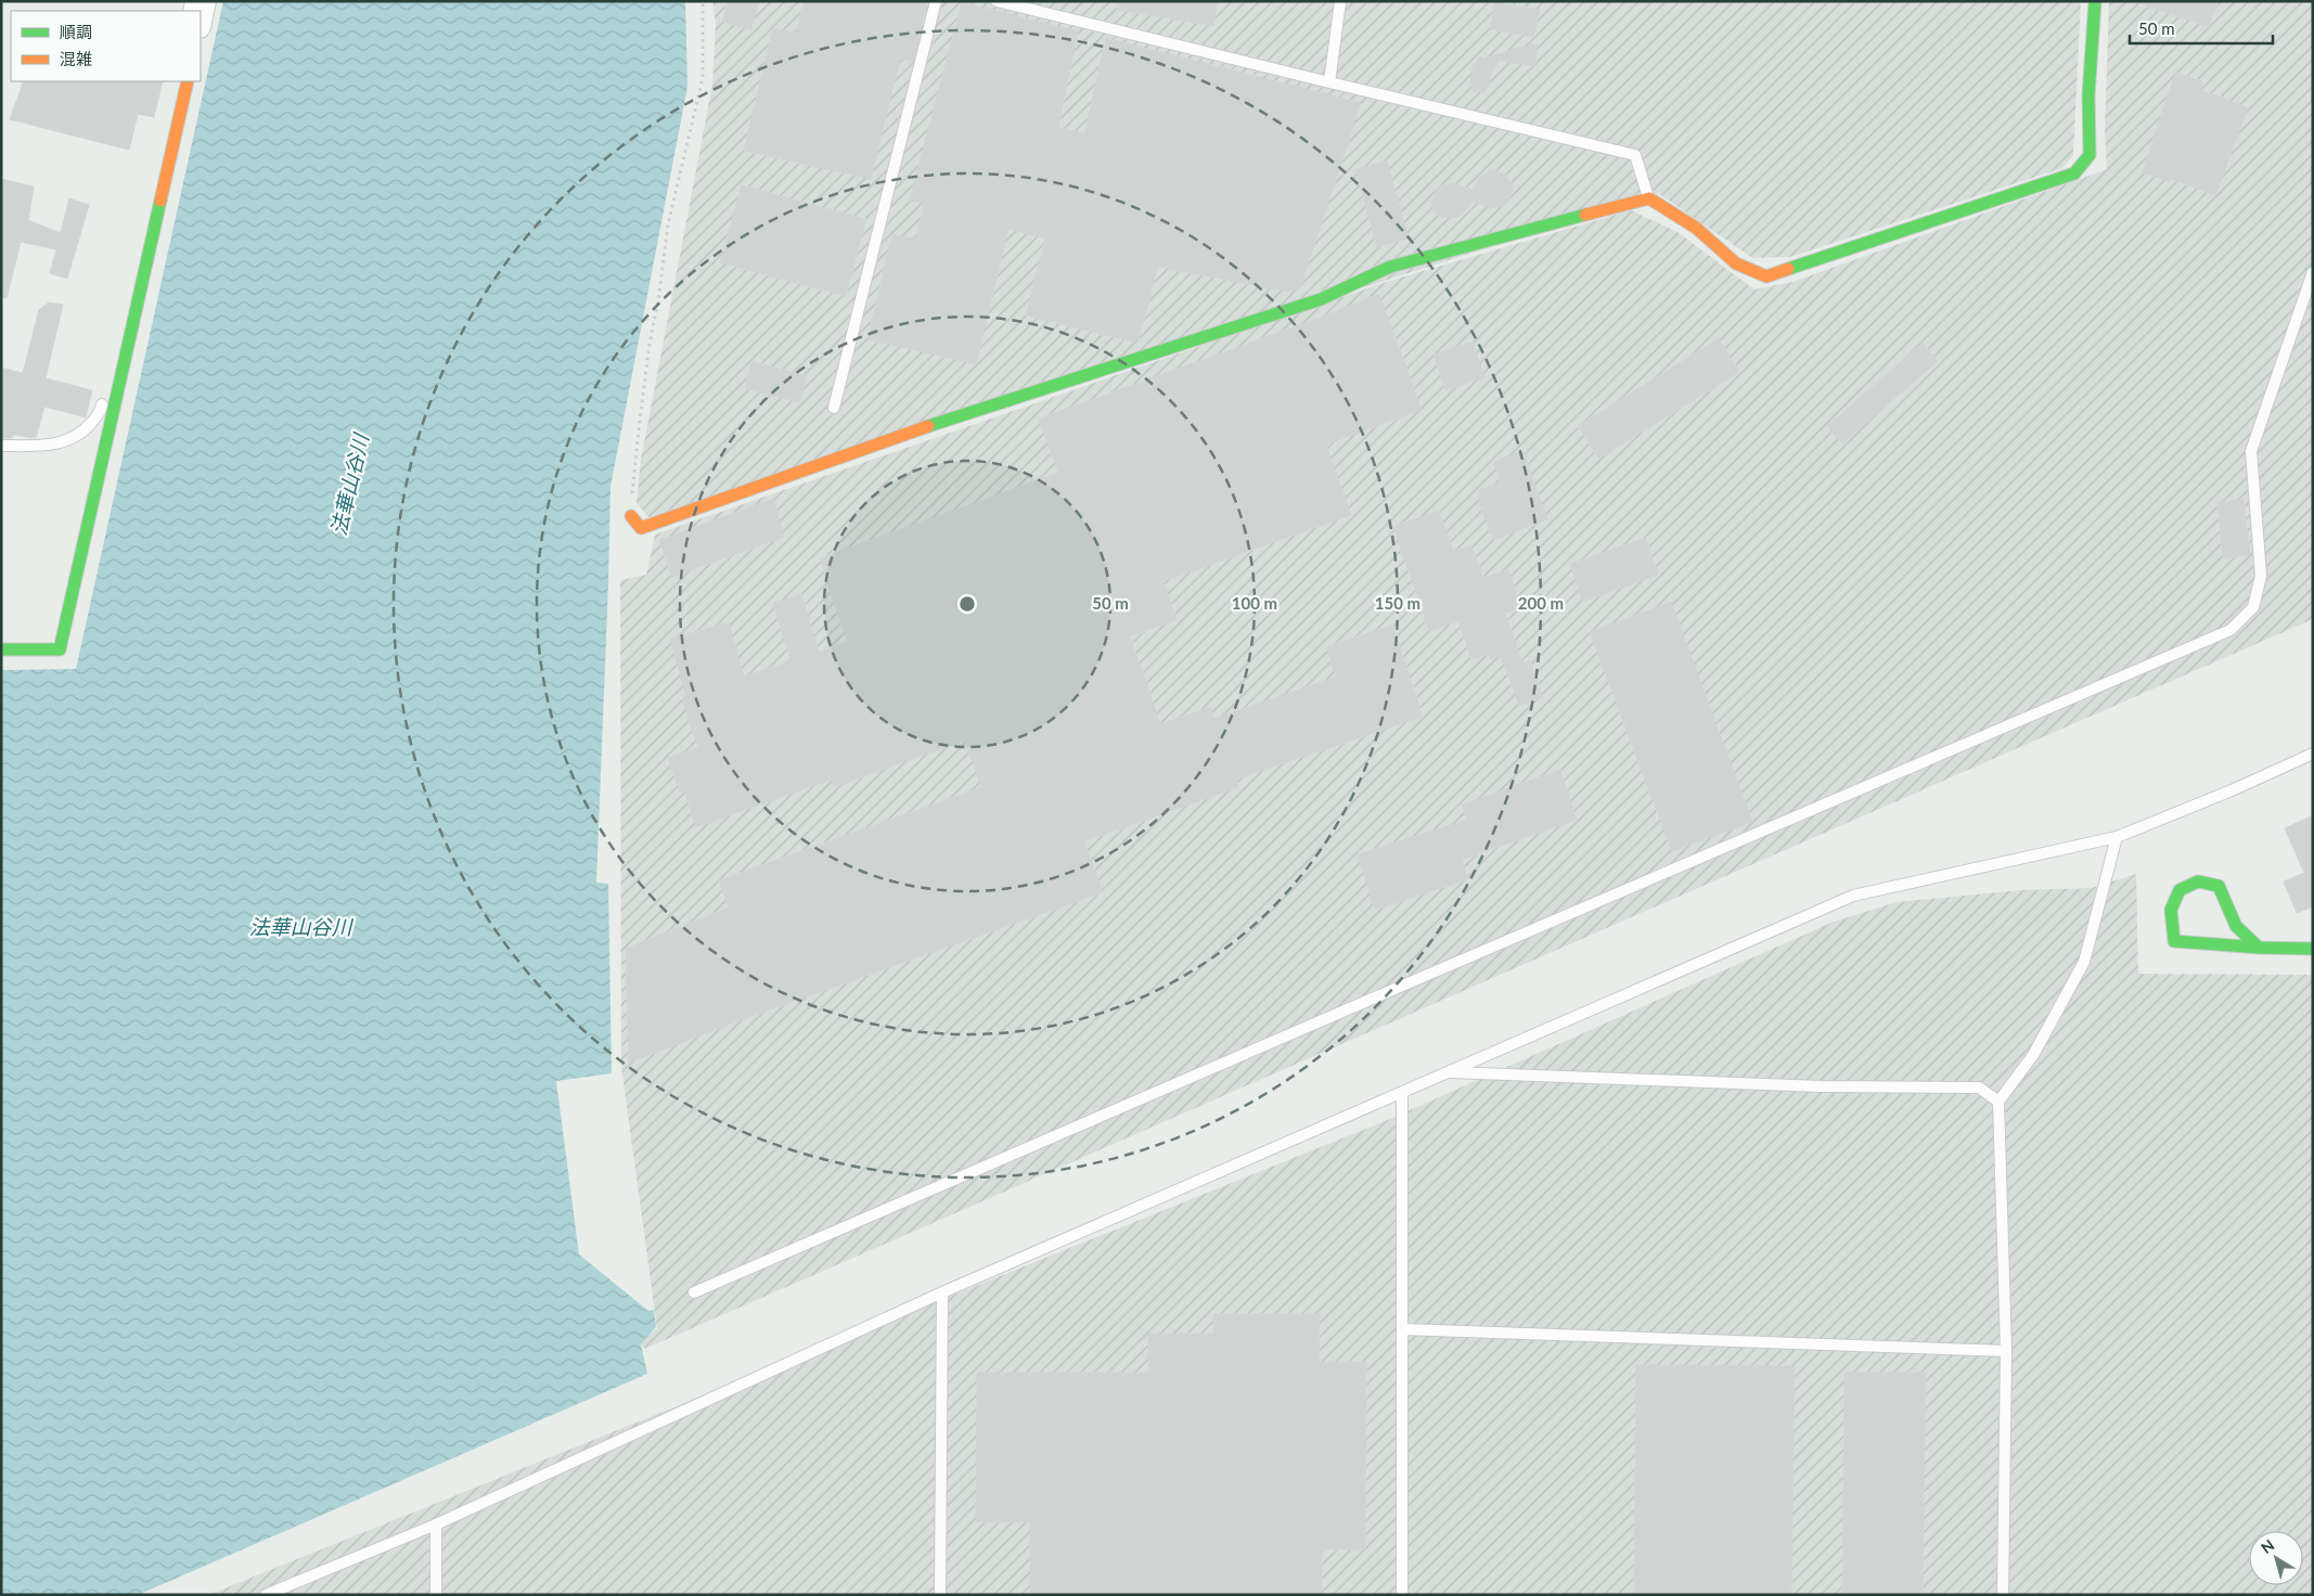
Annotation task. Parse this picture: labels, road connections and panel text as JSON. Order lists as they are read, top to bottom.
{
  "water": ["法華山谷川"],
  "legend": ["順調", "混雑"],
  "scale_bar": "50 m",
  "north": "top left",
  "rings": [
    "50 m",
    "100 m",
    "150 m",
    "200 m"
  ]
}
